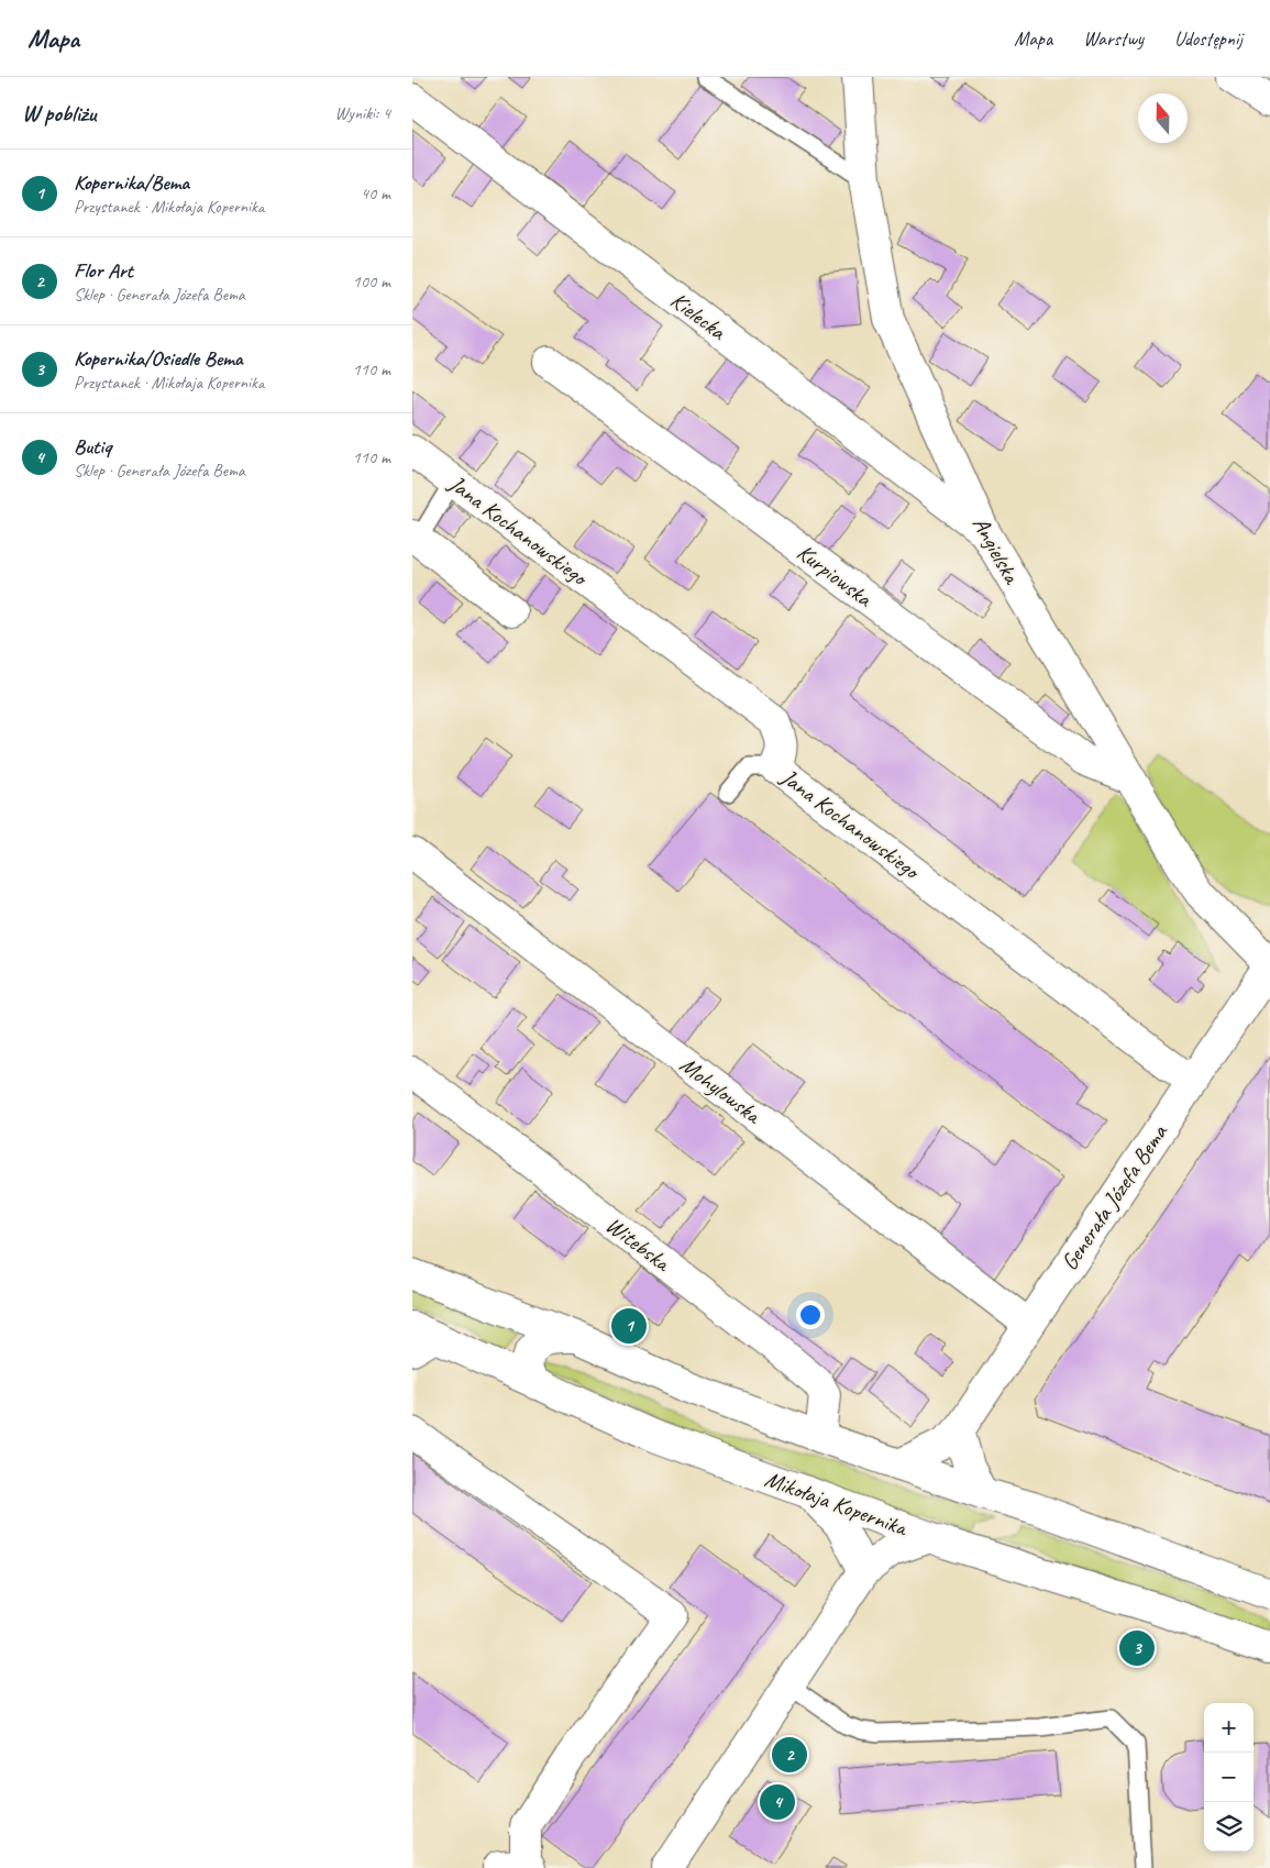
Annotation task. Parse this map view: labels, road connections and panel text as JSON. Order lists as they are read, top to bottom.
{
  "streets": {
    "street": [
      "Kielecka",
      "Jana Kochanowskiego",
      "Angielska",
      "Kurpiowska",
      "Mohylowska",
      "Generała Józefa Bema",
      "Witebska",
      "Mikołaja Kopernika"
    ]
  },
  "crossings": [
    ["Kielecka", "Angielska"],
    ["Jana Kochanowskiego", "Generała Józefa Bema"],
    ["Angielska", "Kurpiowska"],
    ["Angielska", "Generała Józefa Bema"],
    ["Mohylowska", "Generała Józefa Bema"]
  ],
  "north": "top",
  "page": {
    "header": "Mapa",
    "nav": ["Mapa", "Warstwy", "Udostępnij"],
    "heading": ["W pobliżu", "Wyniki: 4"],
    "list": [
      {
        "mark": "1",
        "name": "Kopernika/Bema",
        "note": "Przystanek · Mikołaja Kopernika",
        "value": "40 m"
      },
      {
        "mark": "2",
        "name": "Flor Art",
        "note": "Sklep · Generała Józefa Bema",
        "value": "100 m"
      },
      {
        "mark": "3",
        "name": "Kopernika/Osiedle Bema",
        "note": "Przystanek · Mikołaja Kopernika",
        "value": "110 m"
      },
      {
        "mark": "4",
        "name": "Butiq",
        "note": "Sklep · Generała Józefa Bema",
        "value": "110 m"
      }
    ],
    "pins": [
      "1",
      "3",
      "2",
      "4"
    ],
    "map_buttons": ["+", "−"]
  }
}
